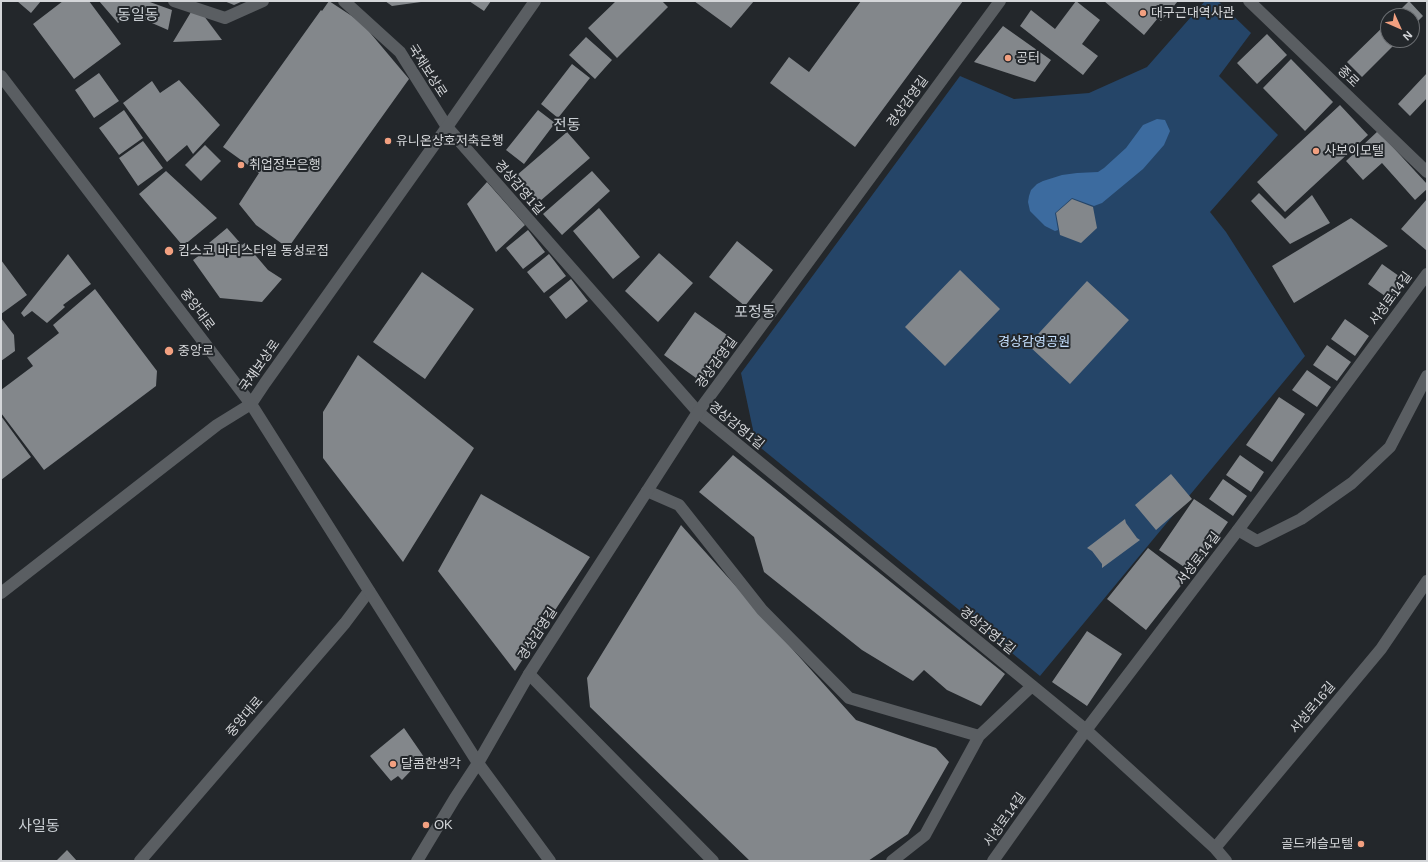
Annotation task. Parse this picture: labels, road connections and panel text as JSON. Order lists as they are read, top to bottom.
{
  "streets": {
    "street": [
      "국채보상로",
      "종로",
      "경상감영길",
      "경상감영1길",
      "서성로14길",
      "중앙대로",
      "서성로16길"
    ]
  },
  "crossings": [
    ["국채보상로", "경상감영1길"],
    ["국채보상로", "중앙대로"],
    ["경상감영길", "경상감영1길"],
    ["경상감영길", "중앙대로"],
    ["경상감영1길", "서성로14길"],
    ["경상감영1길", "서성로16길"]
  ],
  "districts": [
    "동일동",
    "전동",
    "포정동",
    "사일동"
  ],
  "parks": ["경상감영공원"],
  "places": [
    "대구근대역사관",
    "공터",
    "유니온상호저축은행",
    "사보이모텔",
    "취업정보은행",
    "킴스코 바디스타일 동성로점",
    "중앙로",
    "달콤한생각",
    "OK",
    "골드캐슬모텔"
  ],
  "north": "bottom right"
}
